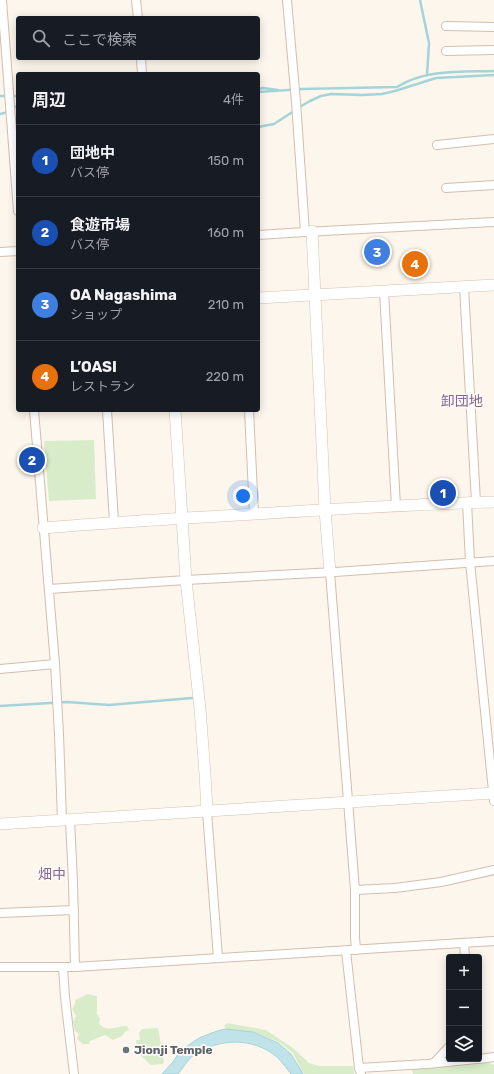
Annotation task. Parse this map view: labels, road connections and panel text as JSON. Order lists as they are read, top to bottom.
{
  "districts": ["卸団地", "畑中"],
  "places": ["Jionji Temple"],
  "page": {
    "search": "ここで検索",
    "heading": ["周辺", "4件"],
    "list": [
      {
        "mark": "1",
        "name": "団地中",
        "note": "バス停",
        "value": "150 m"
      },
      {
        "mark": "2",
        "name": "食遊市場",
        "note": "バス停",
        "value": "160 m"
      },
      {
        "mark": "3",
        "name": "OA Nagashima",
        "note": "ショップ",
        "value": "210 m"
      },
      {
        "mark": "4",
        "name": "L’OASI",
        "note": "レストラン",
        "value": "220 m"
      }
    ],
    "pins": [
      "3",
      "4",
      "2",
      "1"
    ],
    "map_buttons": ["+", "−"]
  }
}
